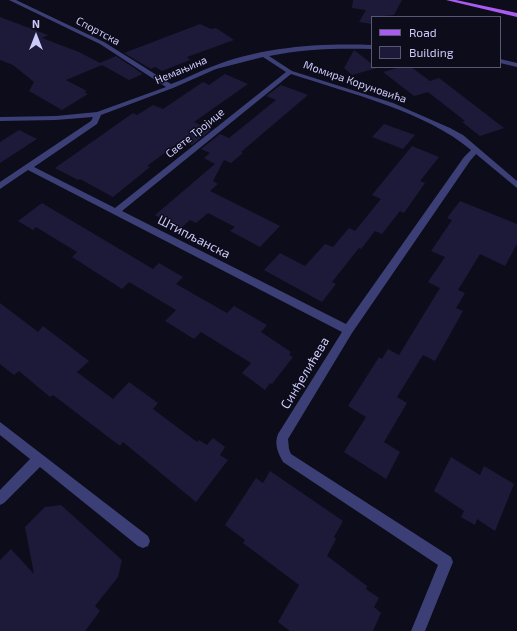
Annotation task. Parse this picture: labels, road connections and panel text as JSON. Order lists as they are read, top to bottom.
{
  "streets": {
    "street": [
      "Спортска",
      "Немањина",
      "Момира Коруновића",
      "Свете Тројице",
      "Штипљанска",
      "Синђелићева"
    ]
  },
  "crossings": [
    ["Спортска", "Немањина"],
    ["Немањина", "Момира Коруновића"],
    ["Момира Коруновића", "Свете Тројице"],
    ["Момира Коруновића", "Синђелићева"],
    ["Свете Тројице", "Штипљанска"],
    ["Штипљанска", "Синђелићева"]
  ],
  "legend": ["Road", "Building"],
  "north": "top"
}
